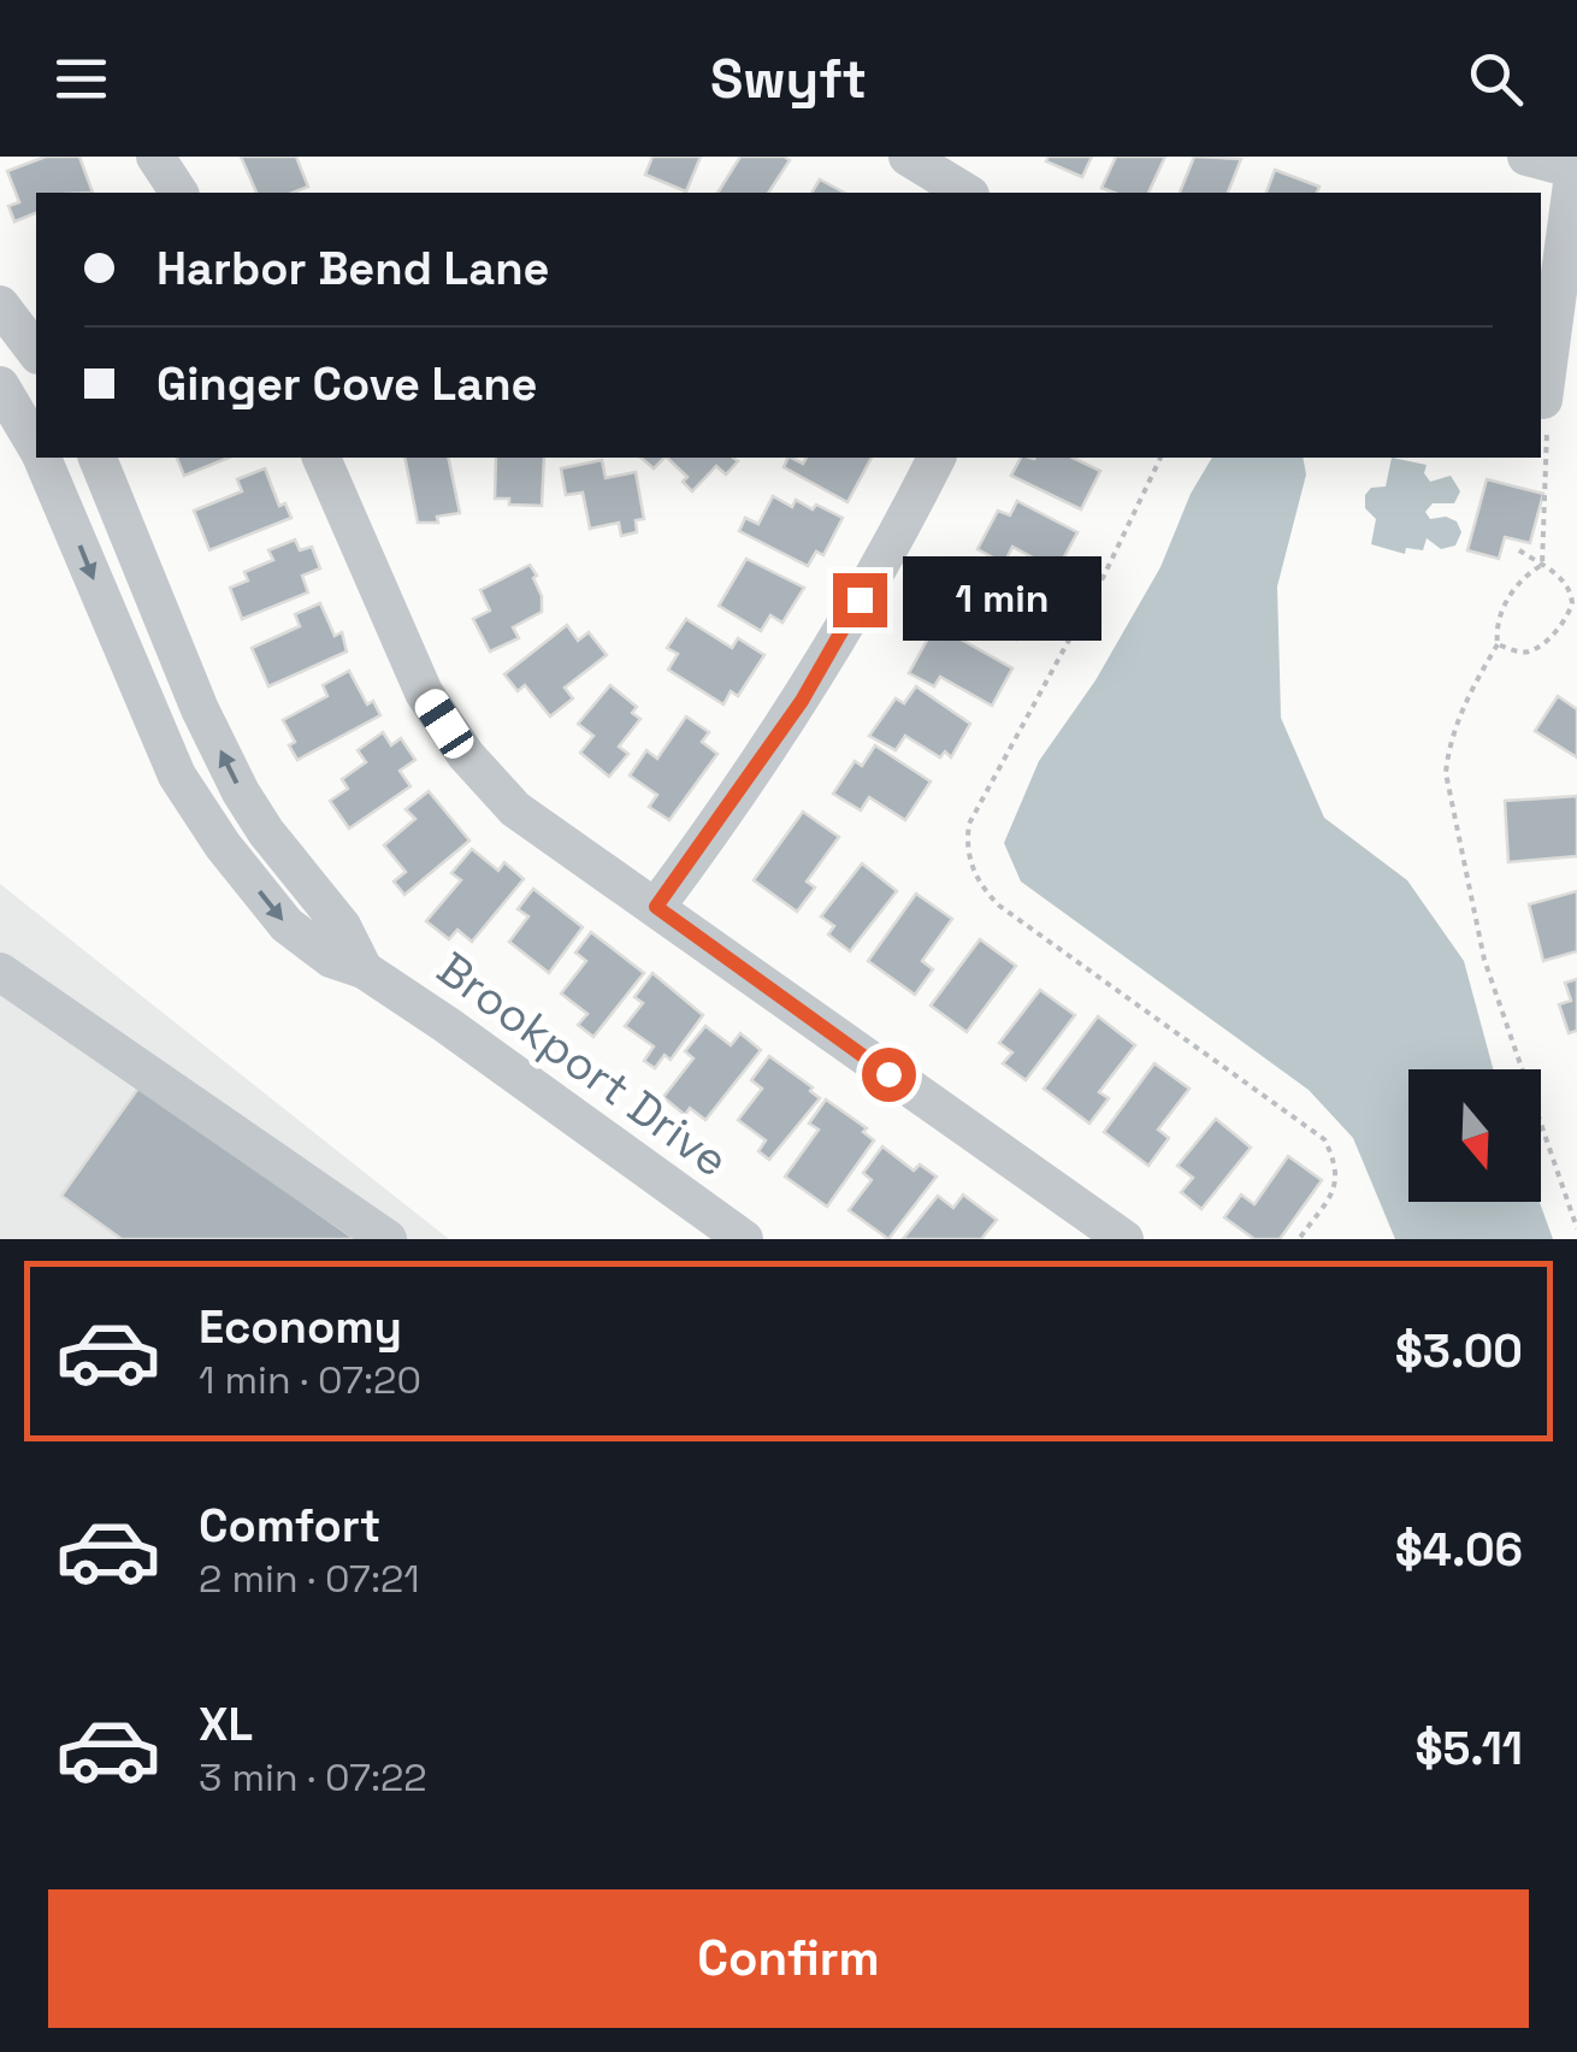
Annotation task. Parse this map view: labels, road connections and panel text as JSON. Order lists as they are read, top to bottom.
{
  "streets": {
    "street": ["Brookport Drive"]
  },
  "north": "bottom",
  "page": {
    "header": "Swyft",
    "banner": ["Harbor Bend Lane", "Ginger Cove Lane"],
    "bubble": "1 min",
    "list": [
      {
        "name": "Economy",
        "note": "1 min · 07:20",
        "value": "$3.00"
      },
      {
        "name": "Comfort",
        "note": "2 min · 07:21",
        "value": "$4.06"
      },
      {
        "name": "XL",
        "note": "3 min · 07:22",
        "value": "$5.11"
      }
    ],
    "buttons": "Confirm"
  }
}
